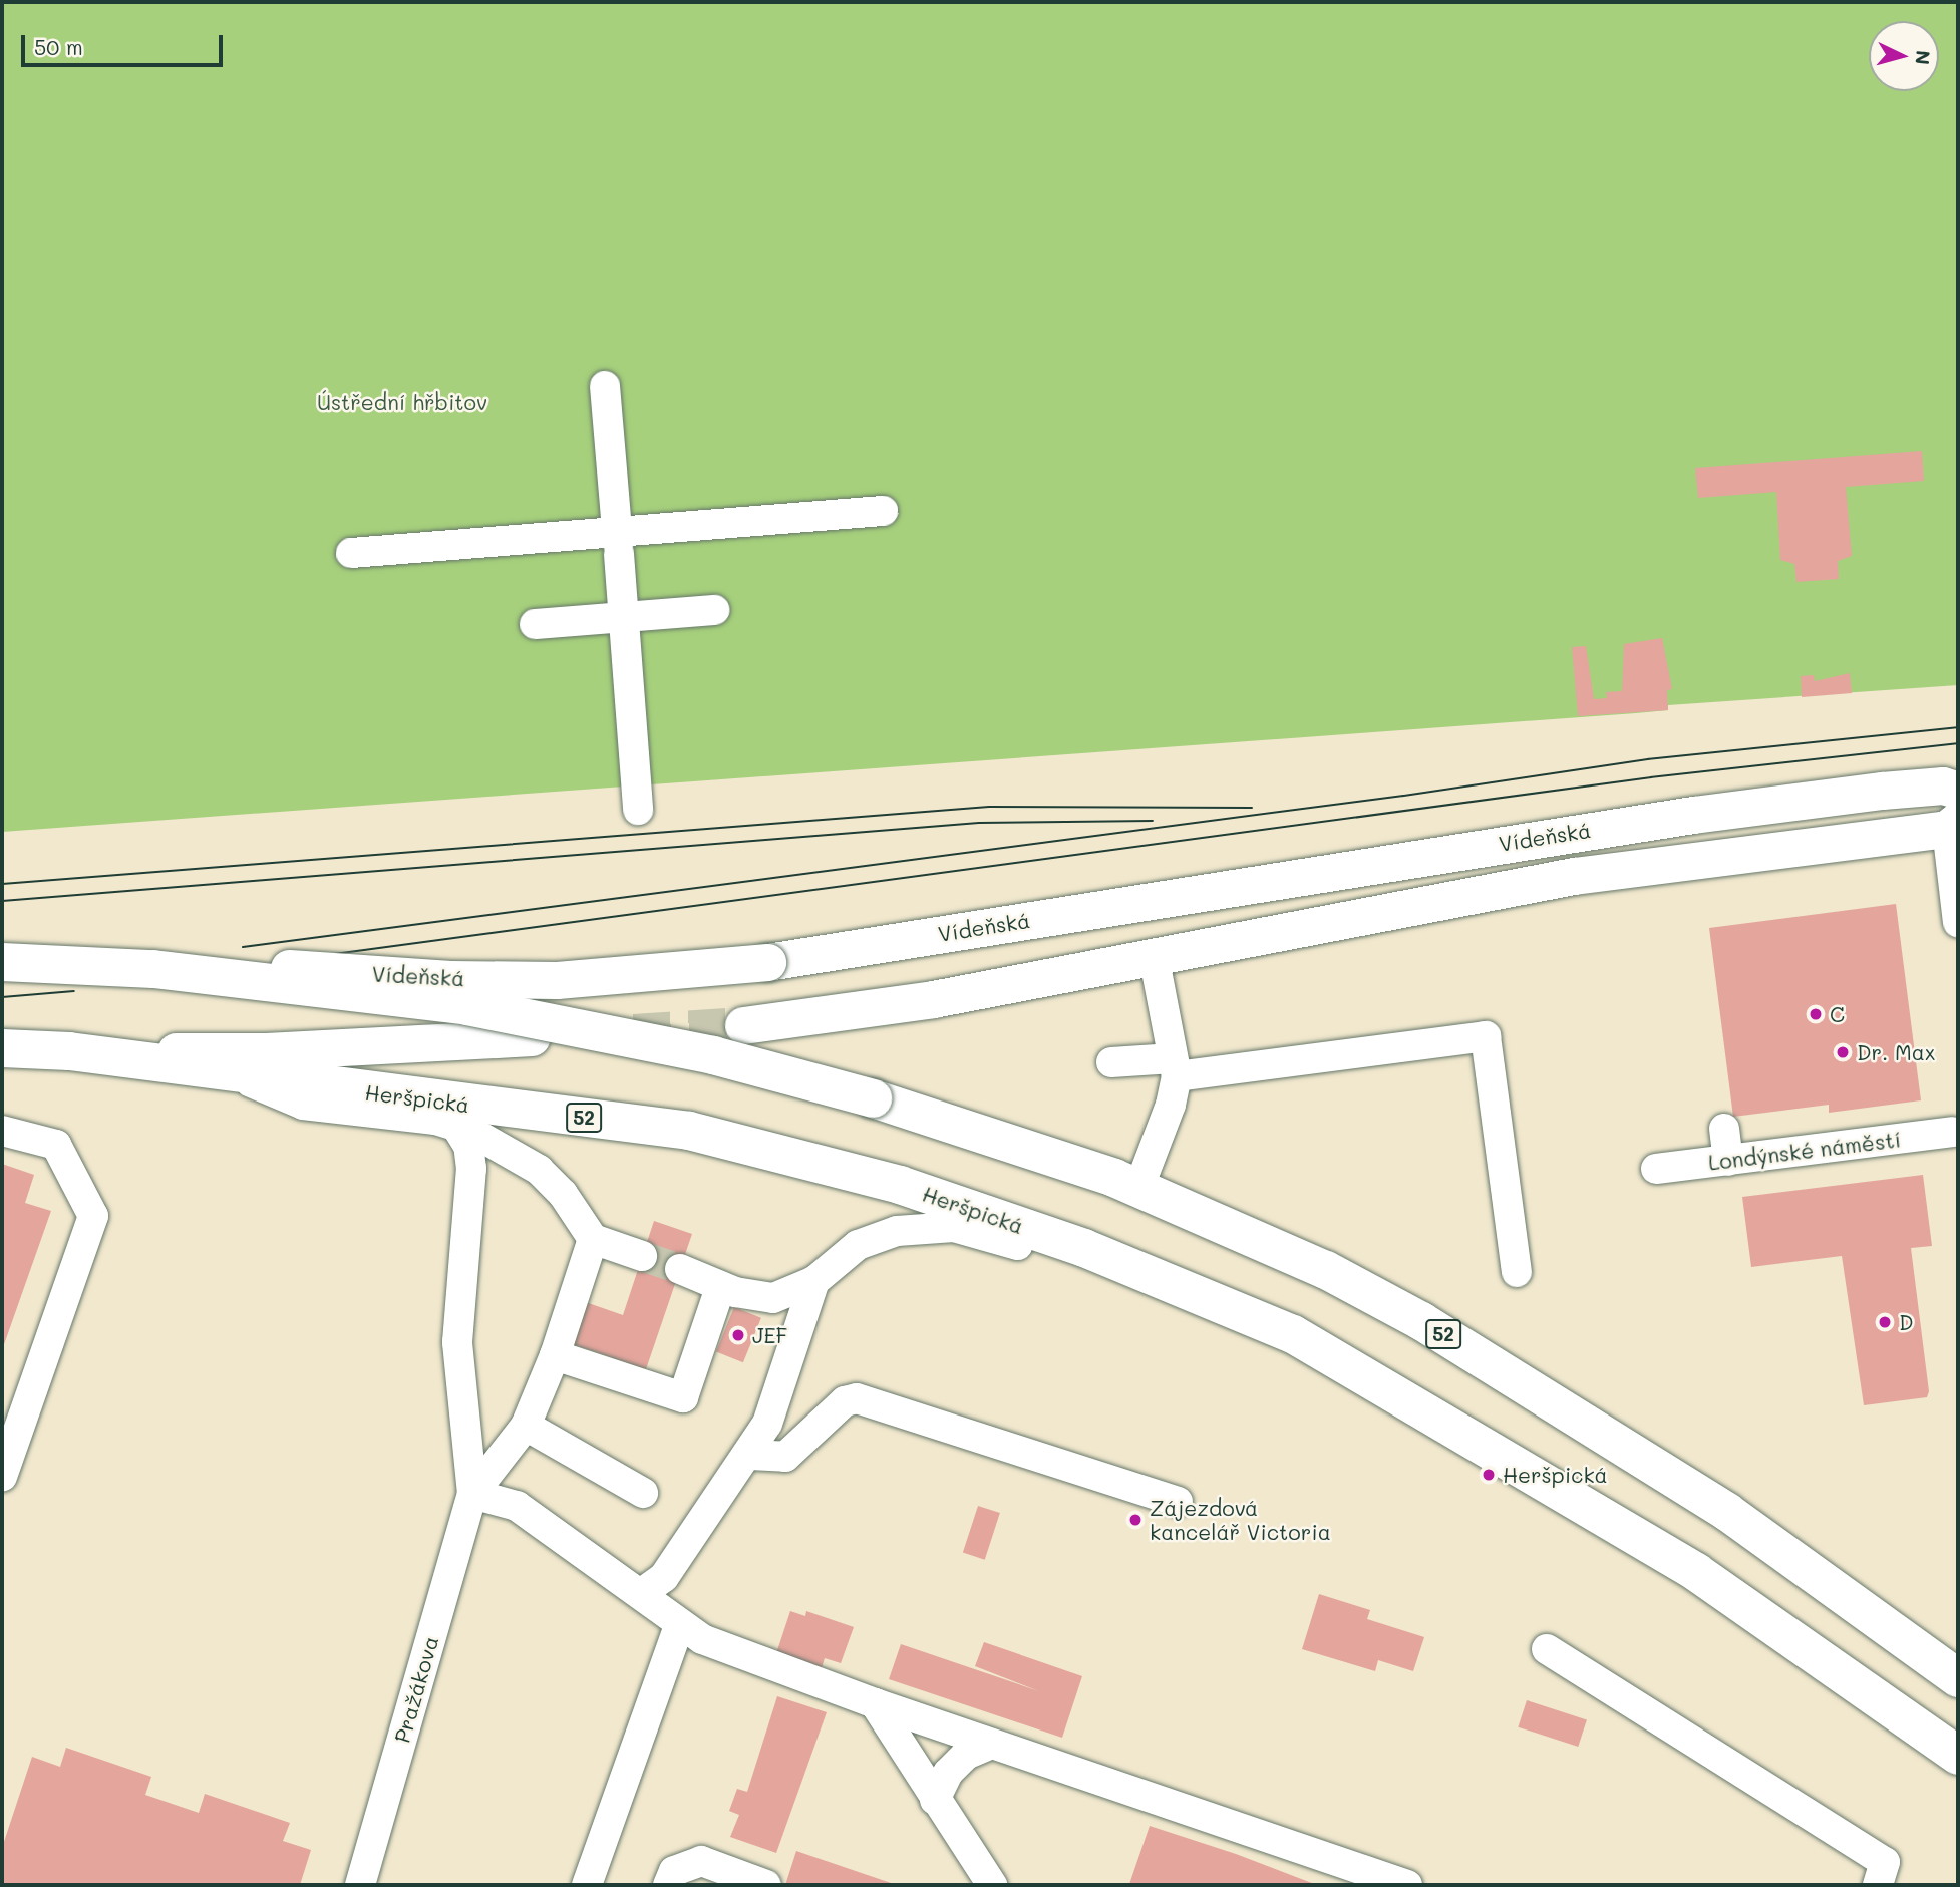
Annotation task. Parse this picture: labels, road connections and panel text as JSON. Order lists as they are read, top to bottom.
{
  "streets": {
    "highway": ["Vídeňská", "Heršpická", "52"],
    "street": ["Londýnské náměstí", "Pražákova"]
  },
  "crossings": [
    ["Vídeňská", "52"],
    ["Heršpická", "52"]
  ],
  "parks": ["Ústřední hřbitov"],
  "places": [
    "C",
    "Dr. Max",
    "D",
    "JEF",
    "Heršpická",
    "Zájezdová kancelář Victoria"
  ],
  "scale_bar": "50 m",
  "north": "right"
}
